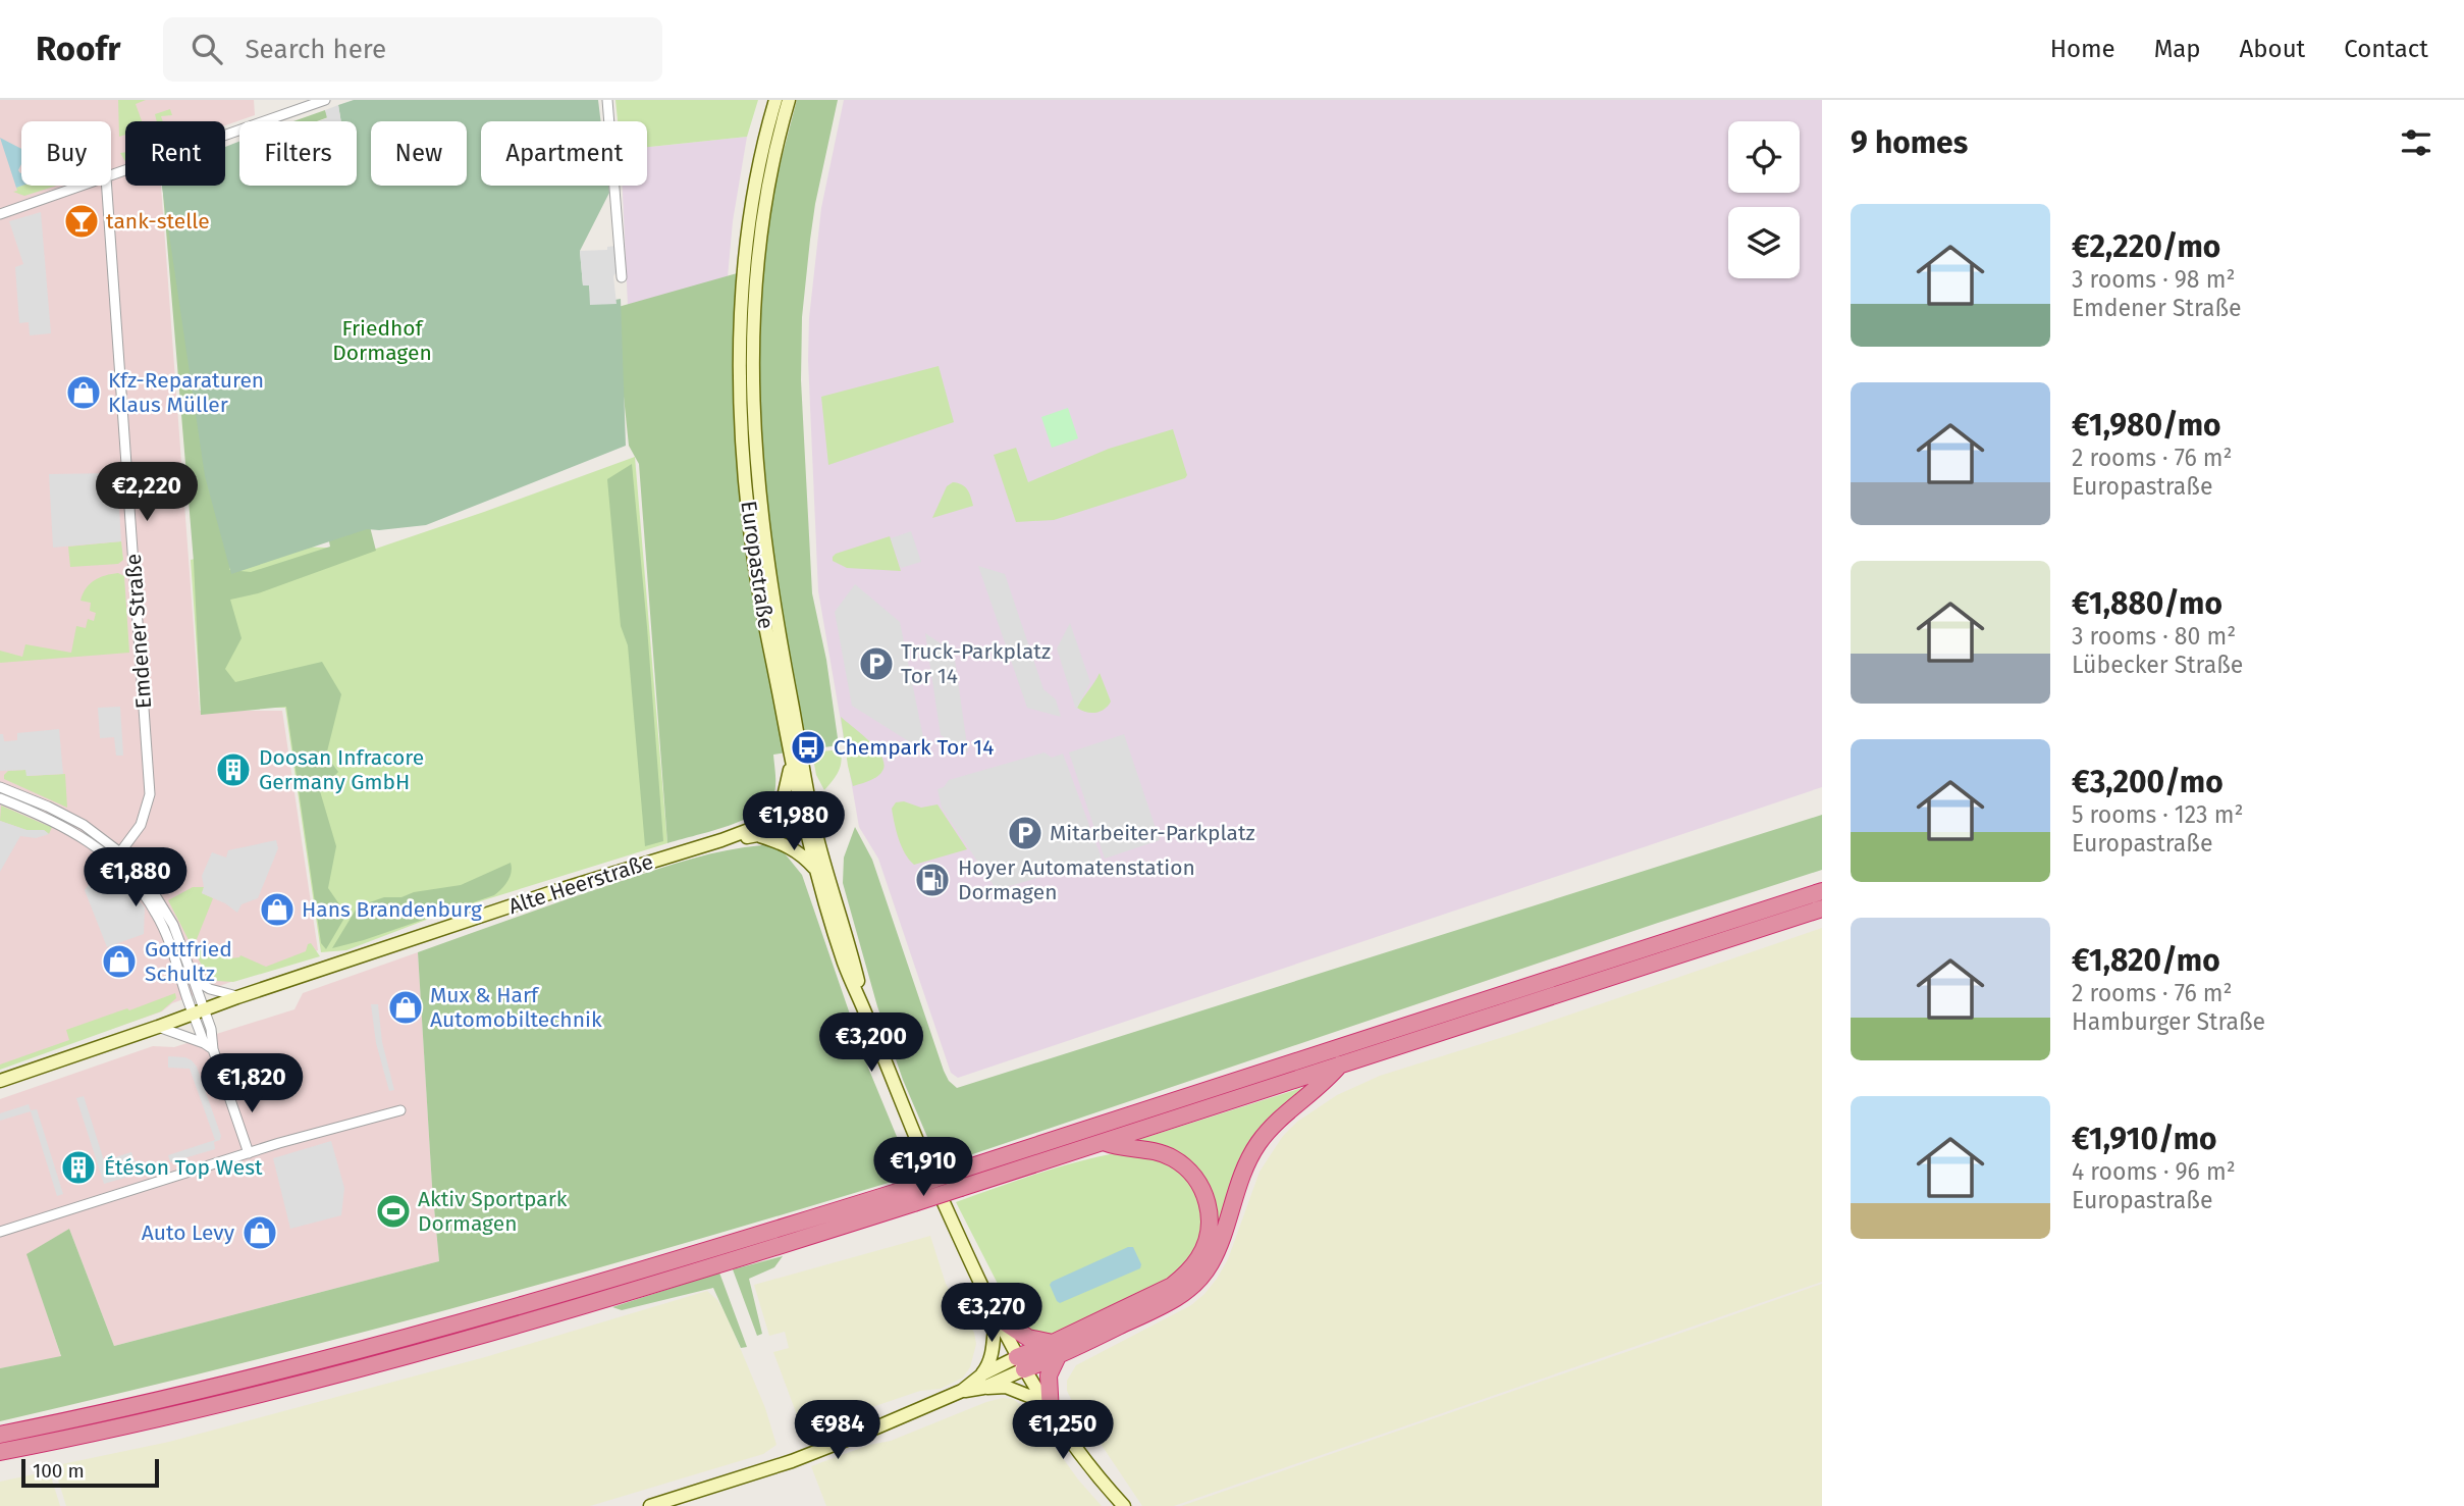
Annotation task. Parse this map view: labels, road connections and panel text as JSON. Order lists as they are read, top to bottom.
{
  "streets": {
    "main road": ["Europastraße", "Alte Heerstraße"],
    "street": ["Emdener Straße"]
  },
  "crossings": [
    ["Europastraße", "Alte Heerstraße"]
  ],
  "parks": ["Friedhof Dormagen"],
  "places": {
    "bar": ["tank-stelle"],
    "shop": [
      "Kfz-Reparaturen Klaus Müller",
      "Hans Brandenburg",
      "Gottfried Schultz",
      "Mux & Harf Automobiltechnik",
      "Auto Levy"
    ],
    "parking": ["Truck-Parkplatz Tor 14", "Mitarbeiter-Parkplatz"],
    "bus stop": ["Chempark Tor 14"],
    "building": ["Doosan Infracore Germany GmbH", "Étéson Top West"],
    "fuel station": ["Hoyer Automatenstation Dormagen"],
    "sports": ["Aktiv Sportpark Dormagen"]
  },
  "scale_bar": "100 m",
  "page": {
    "header": "Roofr",
    "search": "Search here",
    "nav": [
      "Home",
      "Map",
      "About",
      "Contact"
    ],
    "heading": "9 homes",
    "chip": [
      "Buy",
      "Rent",
      "Filters",
      "New",
      "Apartment"
    ],
    "list": [
      {
        "name": "€2,220/mo",
        "note": "3 rooms · 98 m² · Emdener Straße"
      },
      {
        "name": "€1,980/mo",
        "note": "2 rooms · 76 m² · Europastraße"
      },
      {
        "name": "€1,880/mo",
        "note": "3 rooms · 80 m² · Lübecker Straße"
      },
      {
        "name": "€3,200/mo",
        "note": "5 rooms · 123 m² · Europastraße"
      },
      {
        "name": "€1,820/mo",
        "note": "2 rooms · 76 m² · Hamburger Straße"
      },
      {
        "name": "€1,910/mo",
        "note": "4 rooms · 96 m² · Europastraße"
      }
    ],
    "price": [
      "€2,220",
      "€1,980",
      "€1,880",
      "€3,200",
      "€1,820",
      "€1,910",
      "€3,270",
      "€984",
      "€1,250"
    ],
    "scale": "100 m"
  }
}
